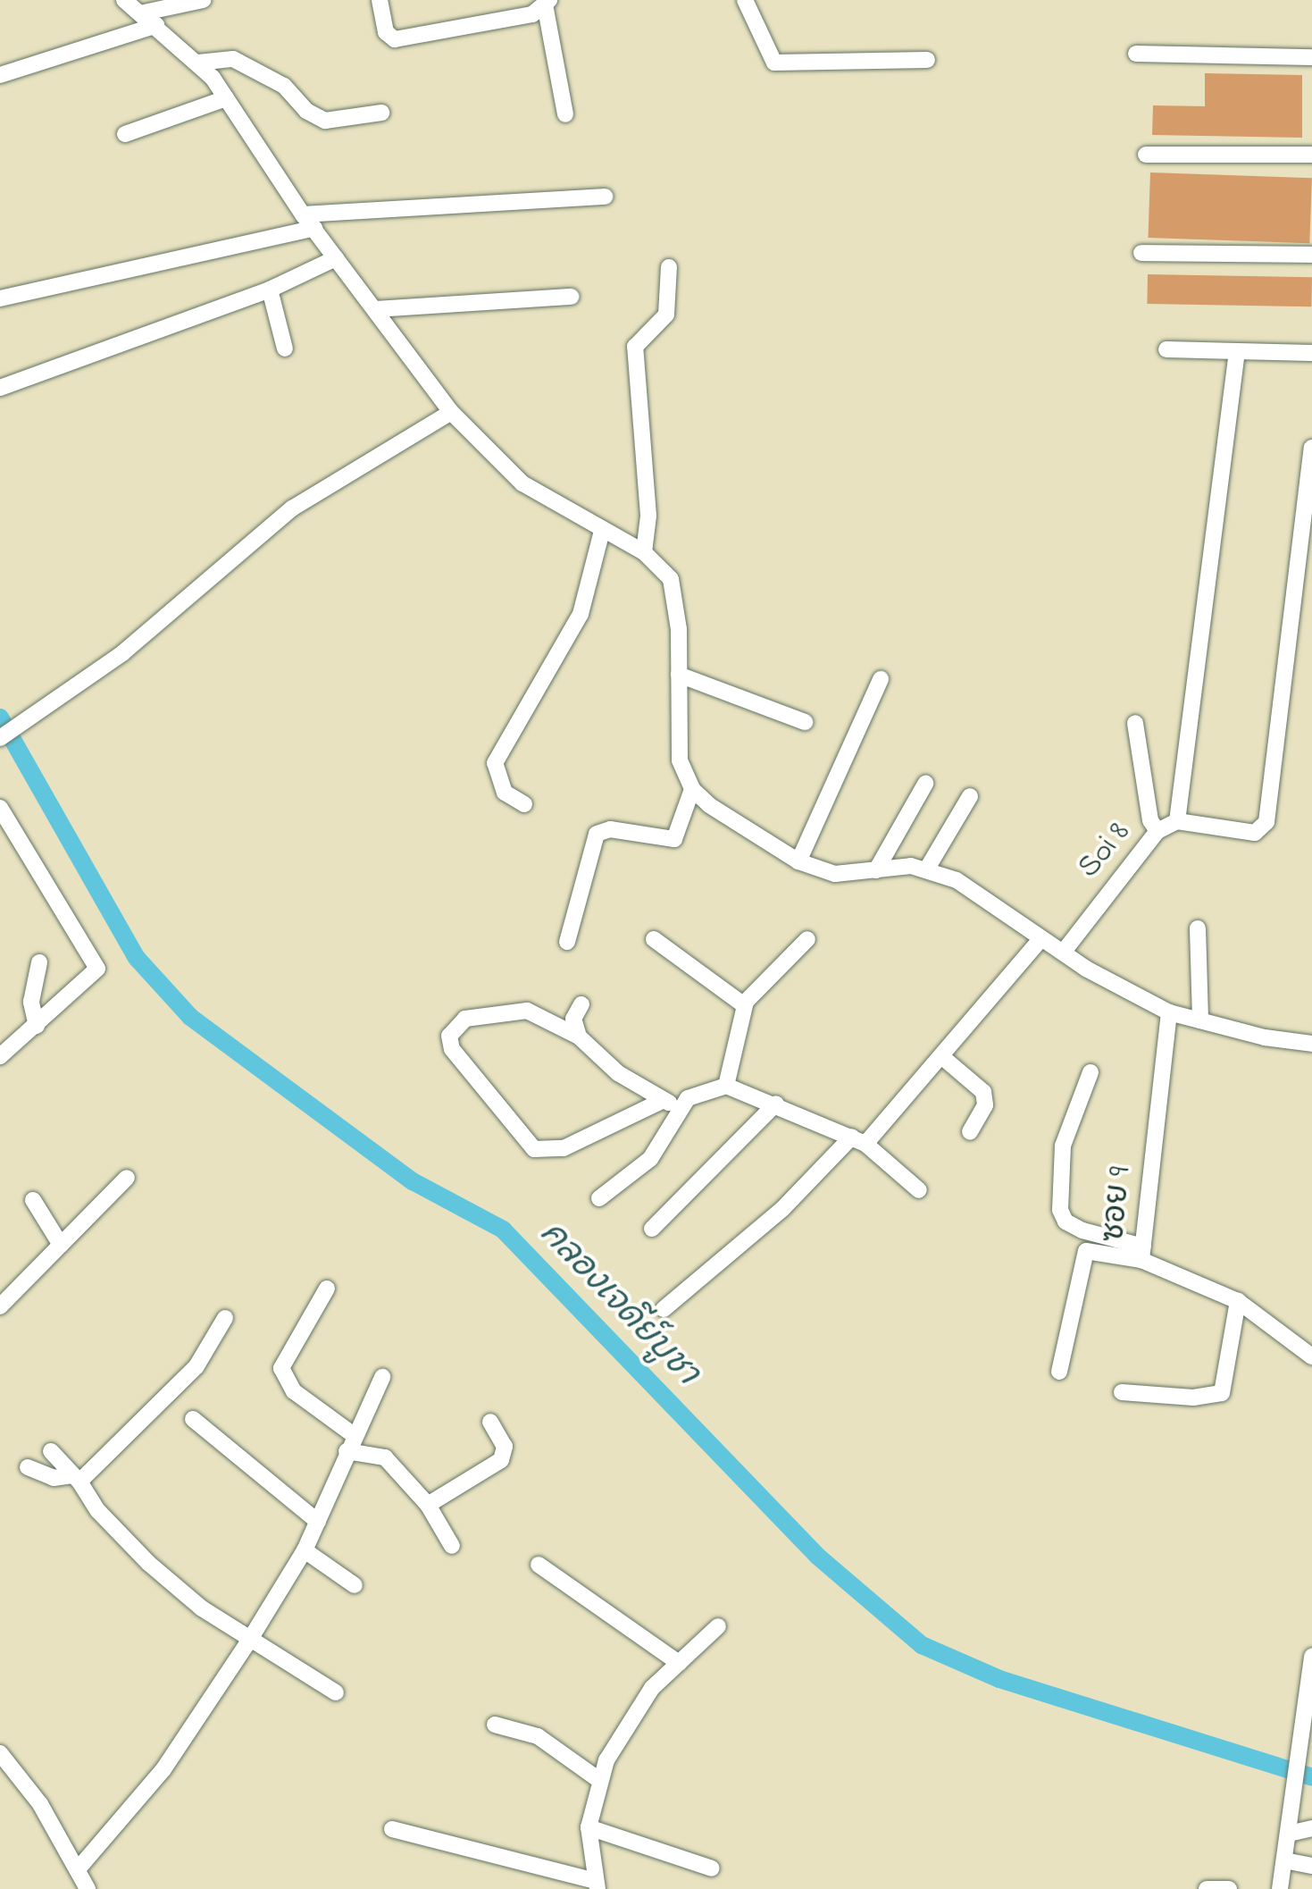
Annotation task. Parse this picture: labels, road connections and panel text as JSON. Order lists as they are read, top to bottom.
{
  "streets": {
    "street": ["Soi 8", "ซอย 9"]
  },
  "water": ["คลองเจดีย์บูชา"]
}
